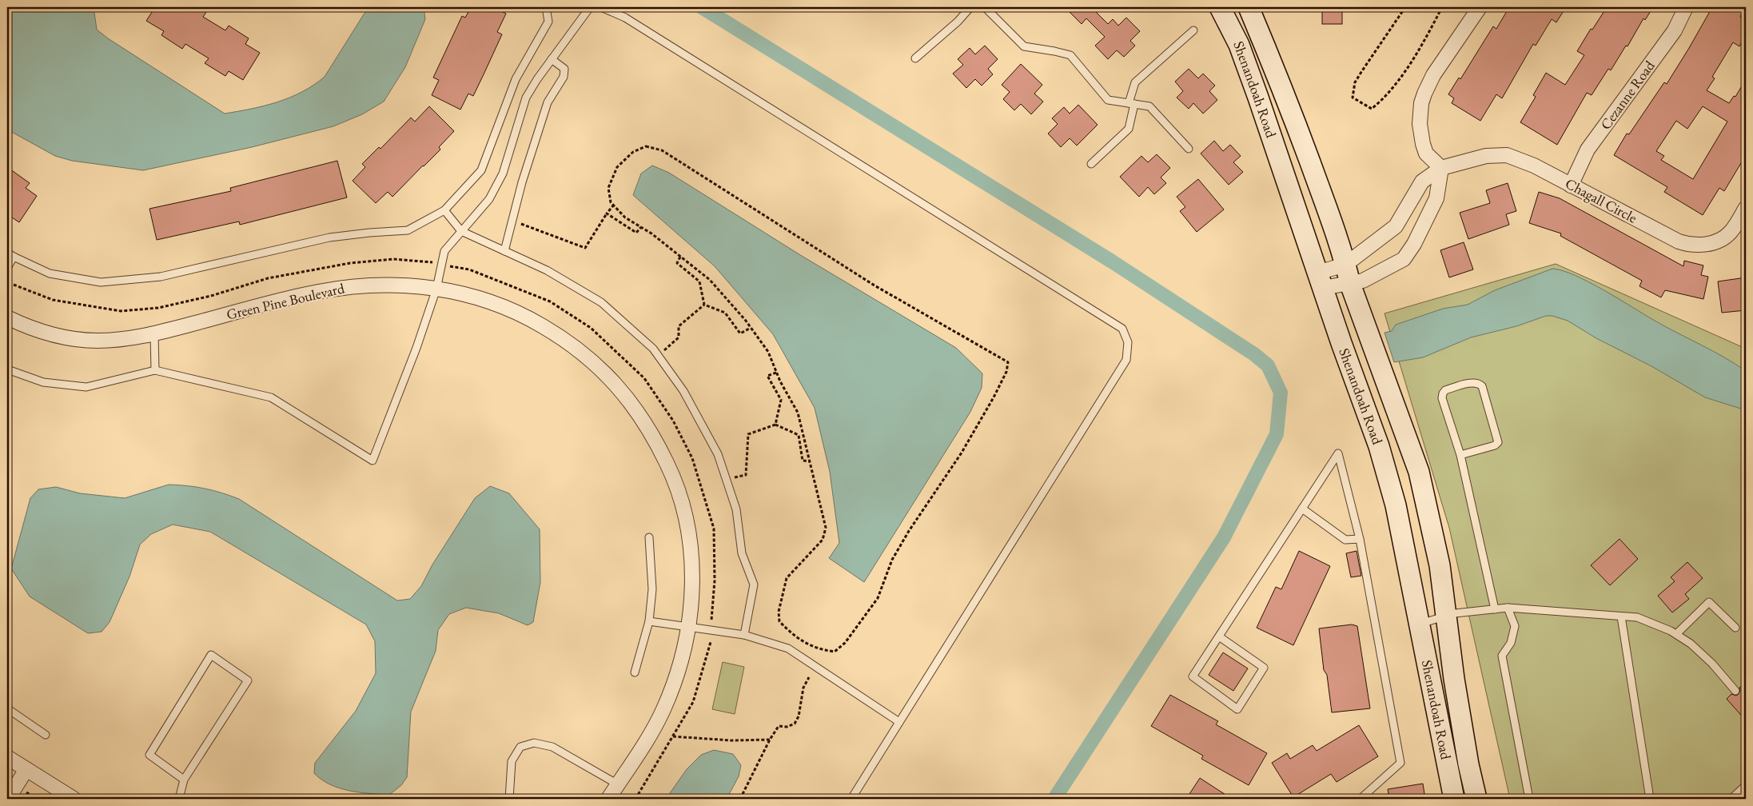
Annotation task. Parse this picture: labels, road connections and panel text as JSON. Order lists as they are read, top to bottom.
{
  "streets": {
    "street": [
      "Shenandoah Road",
      "Cezanne Road",
      "Chagall Circle",
      "Green Pine Boulevard"
    ]
  },
  "crossings": [
    ["Shenandoah Road", "Chagall Circle"],
    ["Cezanne Road", "Chagall Circle"]
  ]
}
